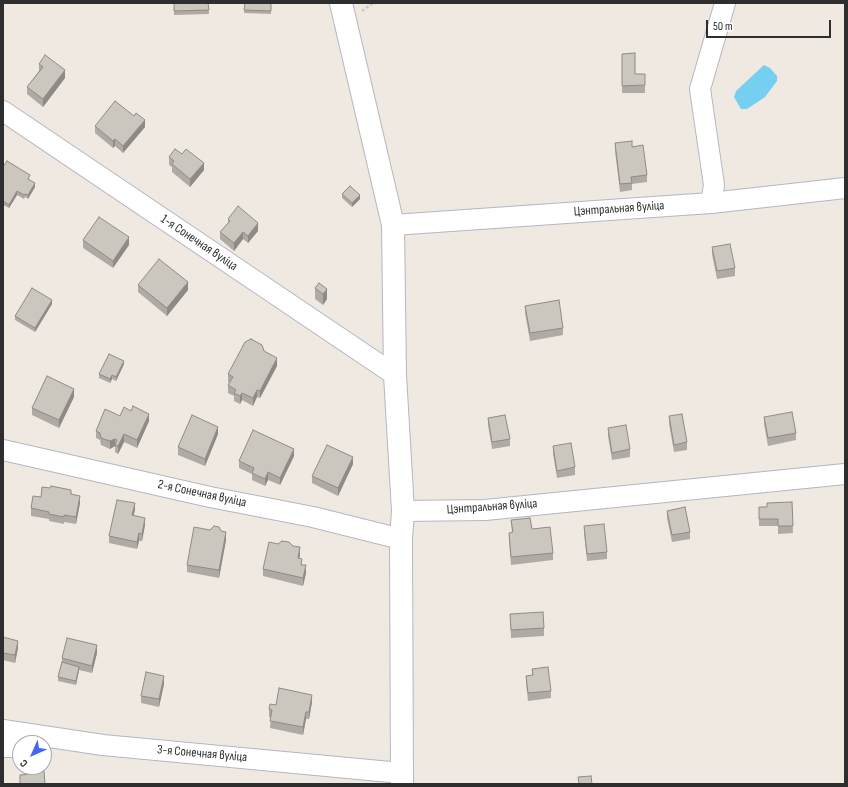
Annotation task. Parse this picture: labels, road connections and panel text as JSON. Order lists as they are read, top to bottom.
{
  "streets": {
    "street": [
      "Цэнтральная вуліца",
      "1-я Сонечная вуліца",
      "2-я Сонечная вуліца",
      "3-я Сонечная вуліца"
    ]
  },
  "scale_bar": "50 m",
  "north": "bottom left"
}
